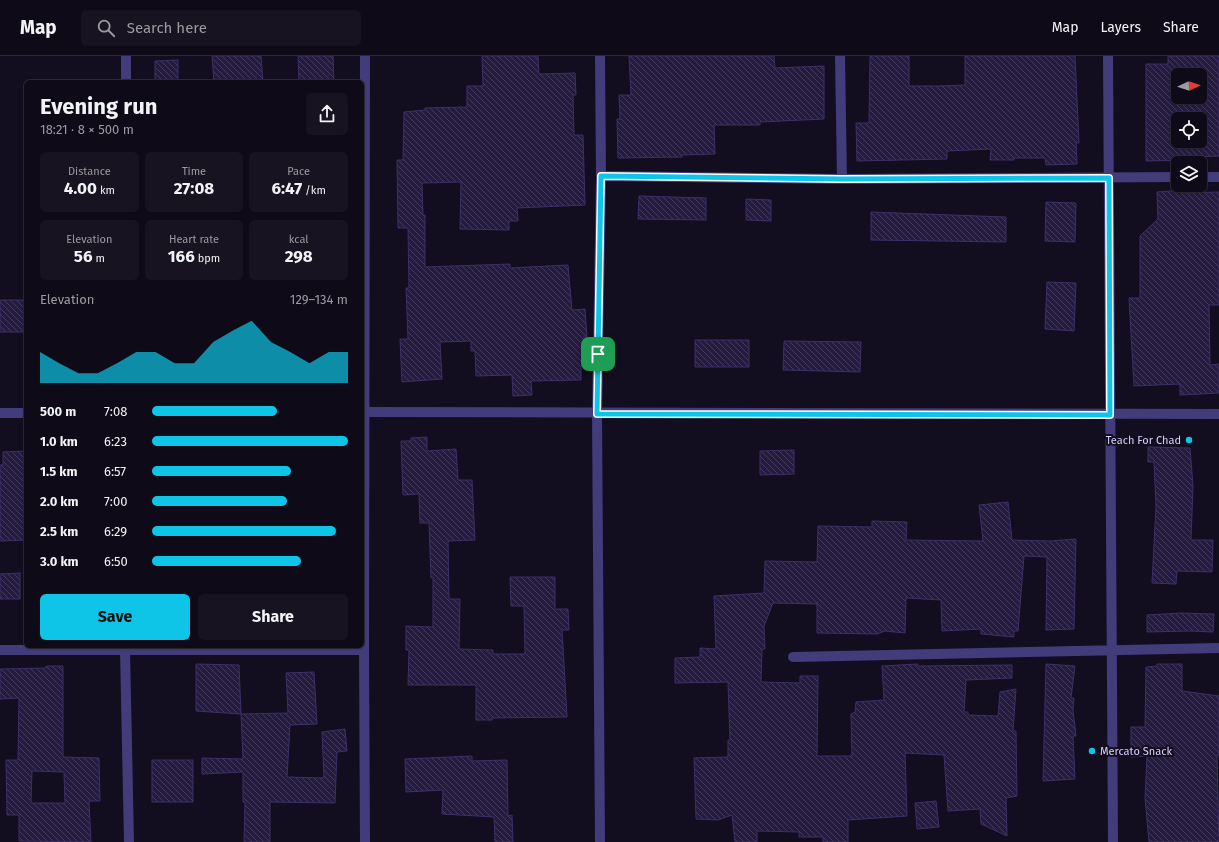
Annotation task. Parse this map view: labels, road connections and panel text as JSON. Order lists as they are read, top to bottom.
{
  "places": ["Teach For Chad", "Mercato Snack"],
  "north": "right",
  "page": {
    "header": "Map",
    "search": "Search here",
    "nav": ["Map", "Layers", "Share"],
    "heading": ["Evening run", "18:21 · 8 × 500 m"],
    "stats": [
      ["Distance", "4.00 km"],
      ["Time", "27:08"],
      ["Pace", "6:47 /km"],
      ["Elevation", "56 m"],
      ["Heart rate", "166 bpm"],
      ["kcal", "298"]
    ],
    "chart": ["Elevation", "129–134 m"],
    "list": [
      {
        "name": "500 m",
        "note": "7:08"
      },
      {
        "name": "1.0 km",
        "note": "6:23"
      },
      {
        "name": "1.5 km",
        "note": "6:57"
      },
      {
        "name": "2.0 km",
        "note": "7:00"
      },
      {
        "name": "2.5 km",
        "note": "6:29"
      },
      {
        "name": "3.0 km",
        "note": "6:50"
      }
    ],
    "buttons": ["Save", "Share"]
  }
}
